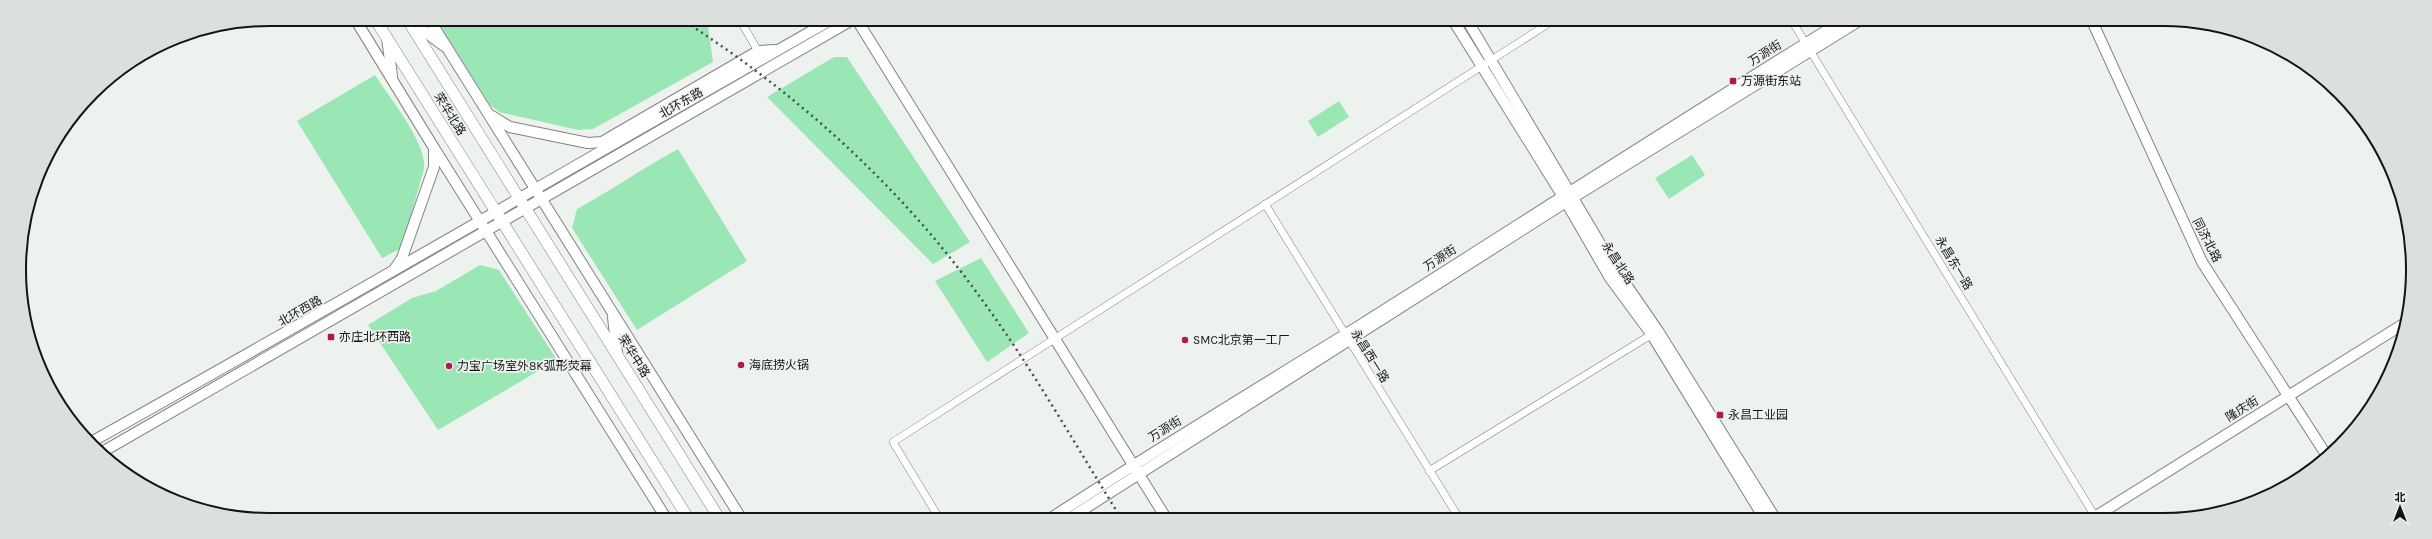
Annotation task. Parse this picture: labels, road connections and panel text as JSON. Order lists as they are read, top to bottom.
{
  "streets": {
    "main road": ["荣华北路", "荣华中路"],
    "street": [
      "万源街",
      "北环东路",
      "同济北路",
      "永昌北路",
      "永昌东一路",
      "北环西路",
      "永昌西一路",
      "隆庆街"
    ]
  },
  "crossings": [
    ["万源街", "永昌北路"],
    ["万源街", "永昌东一路"],
    ["万源街", "永昌西一路"],
    ["北环东路", "荣华北路"],
    ["北环东路", "北环西路"],
    ["北环东路", "荣华中路"],
    ["荣华北路", "北环西路"],
    ["荣华北路", "荣华中路"],
    ["同济北路", "隆庆街"],
    ["北环西路", "荣华中路"]
  ],
  "places": {
    "transit": ["万源街东站", "亦庄北环西路", "永昌工业园"],
    "other": ["SMC北京第一工厂", "海底捞火锅", "力宝广场室外8K弧形荧幕"]
  },
  "north": "top"
}
